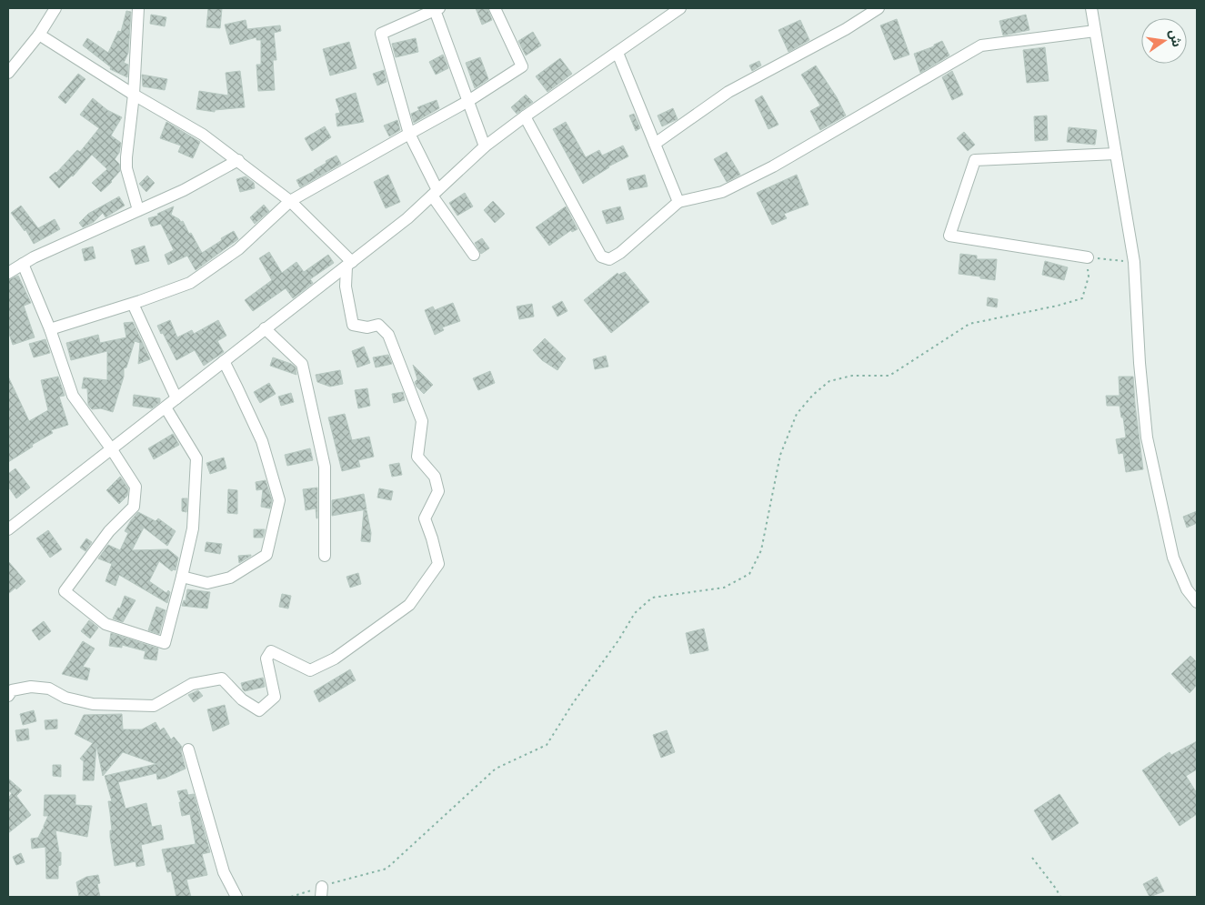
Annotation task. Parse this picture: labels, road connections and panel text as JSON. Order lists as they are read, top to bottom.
{
  "north": "right"
}
